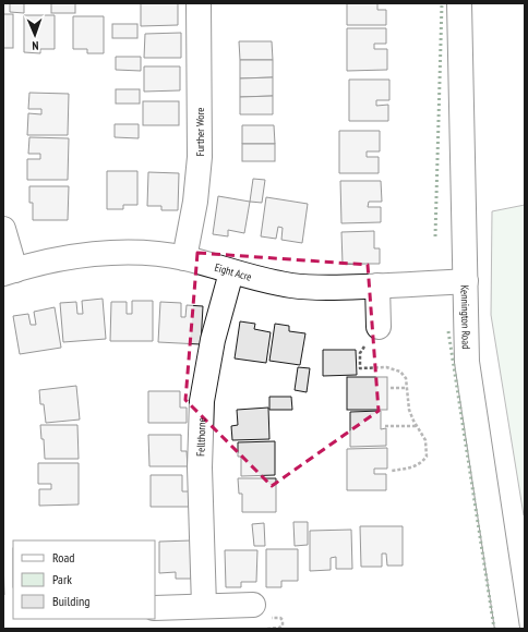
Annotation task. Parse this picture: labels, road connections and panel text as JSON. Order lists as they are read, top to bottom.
{
  "streets": {
    "street": [
      "Further Wore",
      "Eight Acre",
      "Kennington Road",
      "Fellthorne"
    ]
  },
  "crossings": [
    ["Further Wore", "Eight Acre"],
    ["Eight Acre", "Kennington Road"],
    ["Eight Acre", "Fellthorne"]
  ],
  "legend": ["Road", "Park", "Building"],
  "north": "bottom"
}
